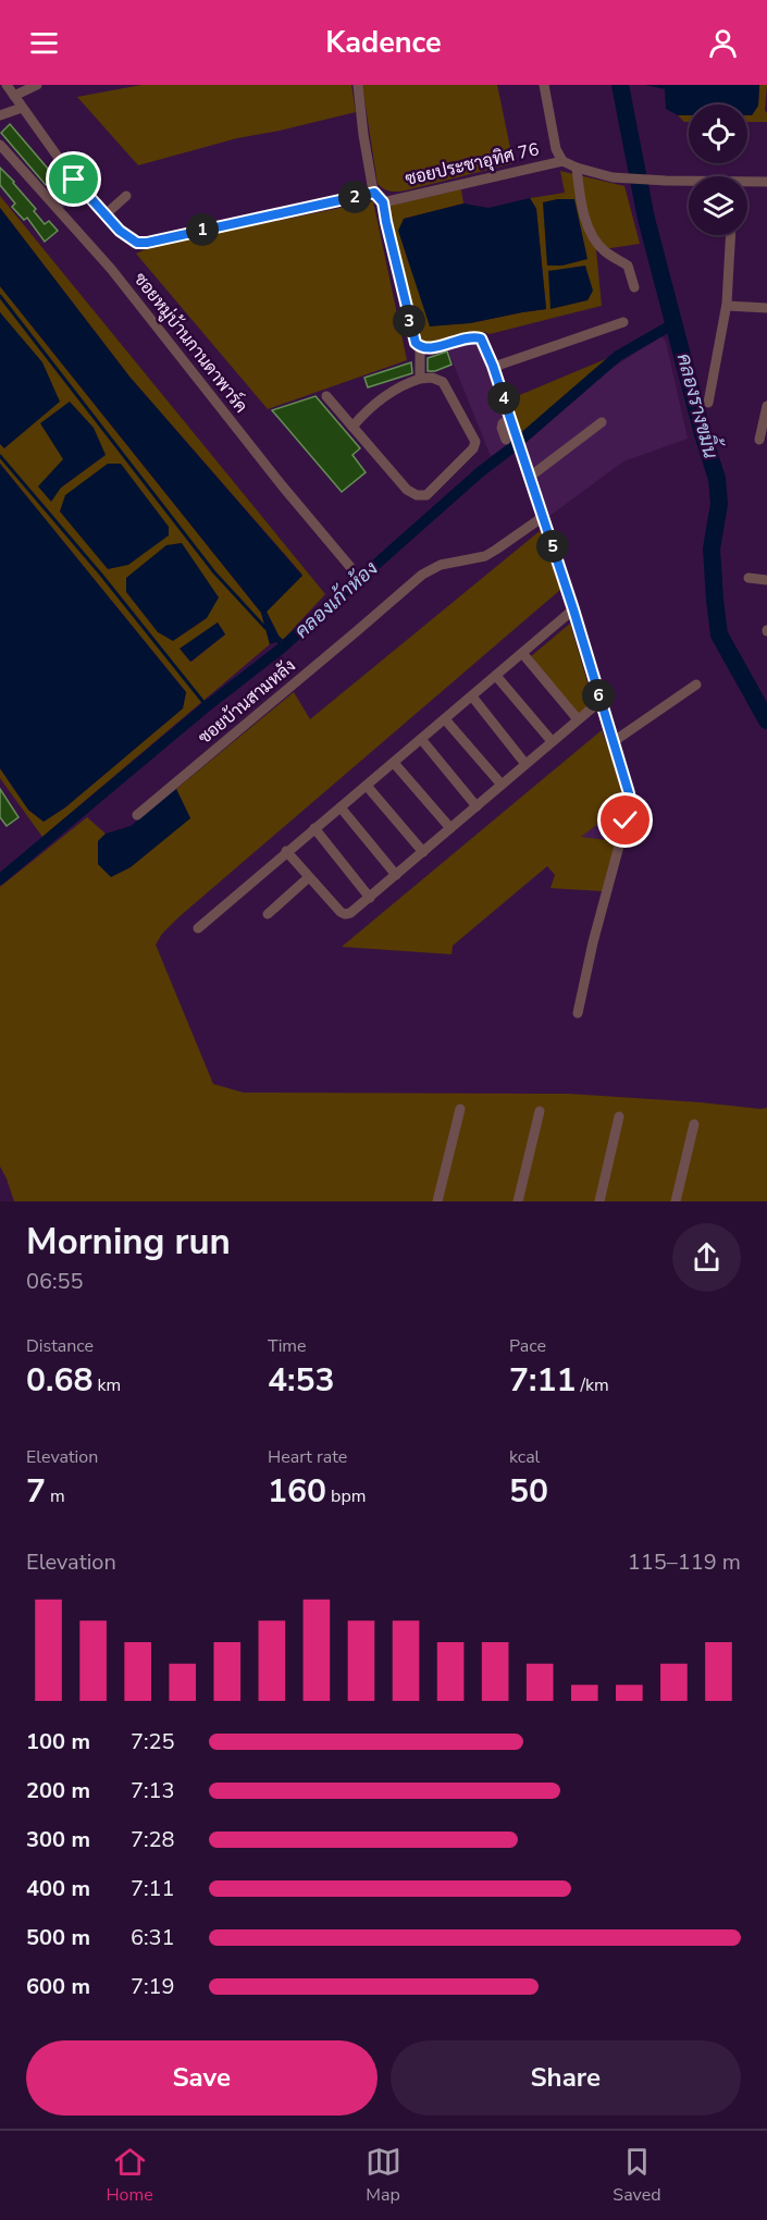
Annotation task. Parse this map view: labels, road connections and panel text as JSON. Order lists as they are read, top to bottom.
{
  "streets": {
    "street": ["ซอยประชาอุทิศ 76", "ซอยหมู่บ้านกานดาพาร์ค", "ซอยบ้านสามหลัง"]
  },
  "water": ["คลองรางขมิ้น", "คลองเก้าห้อง"],
  "page": {
    "header": "Kadence",
    "pins": [
      "2",
      "1",
      "3",
      "4",
      "5",
      "6"
    ],
    "heading": ["Morning run", "06:55"],
    "stats": [
      ["Distance", "0.68 km"],
      ["Time", "4:53"],
      ["Pace", "7:11 /km"],
      ["Elevation", "7 m"],
      ["Heart rate", "160 bpm"],
      ["kcal", "50"]
    ],
    "chart": ["Elevation", "115–119 m"],
    "list": [
      {
        "name": "100 m",
        "note": "7:25"
      },
      {
        "name": "200 m",
        "note": "7:13"
      },
      {
        "name": "300 m",
        "note": "7:28"
      },
      {
        "name": "400 m",
        "note": "7:11"
      },
      {
        "name": "500 m",
        "note": "6:31"
      },
      {
        "name": "600 m",
        "note": "7:19"
      }
    ],
    "buttons": ["Save", "Share"],
    "tabs": ["Home", "Map", "Saved"]
  }
}
